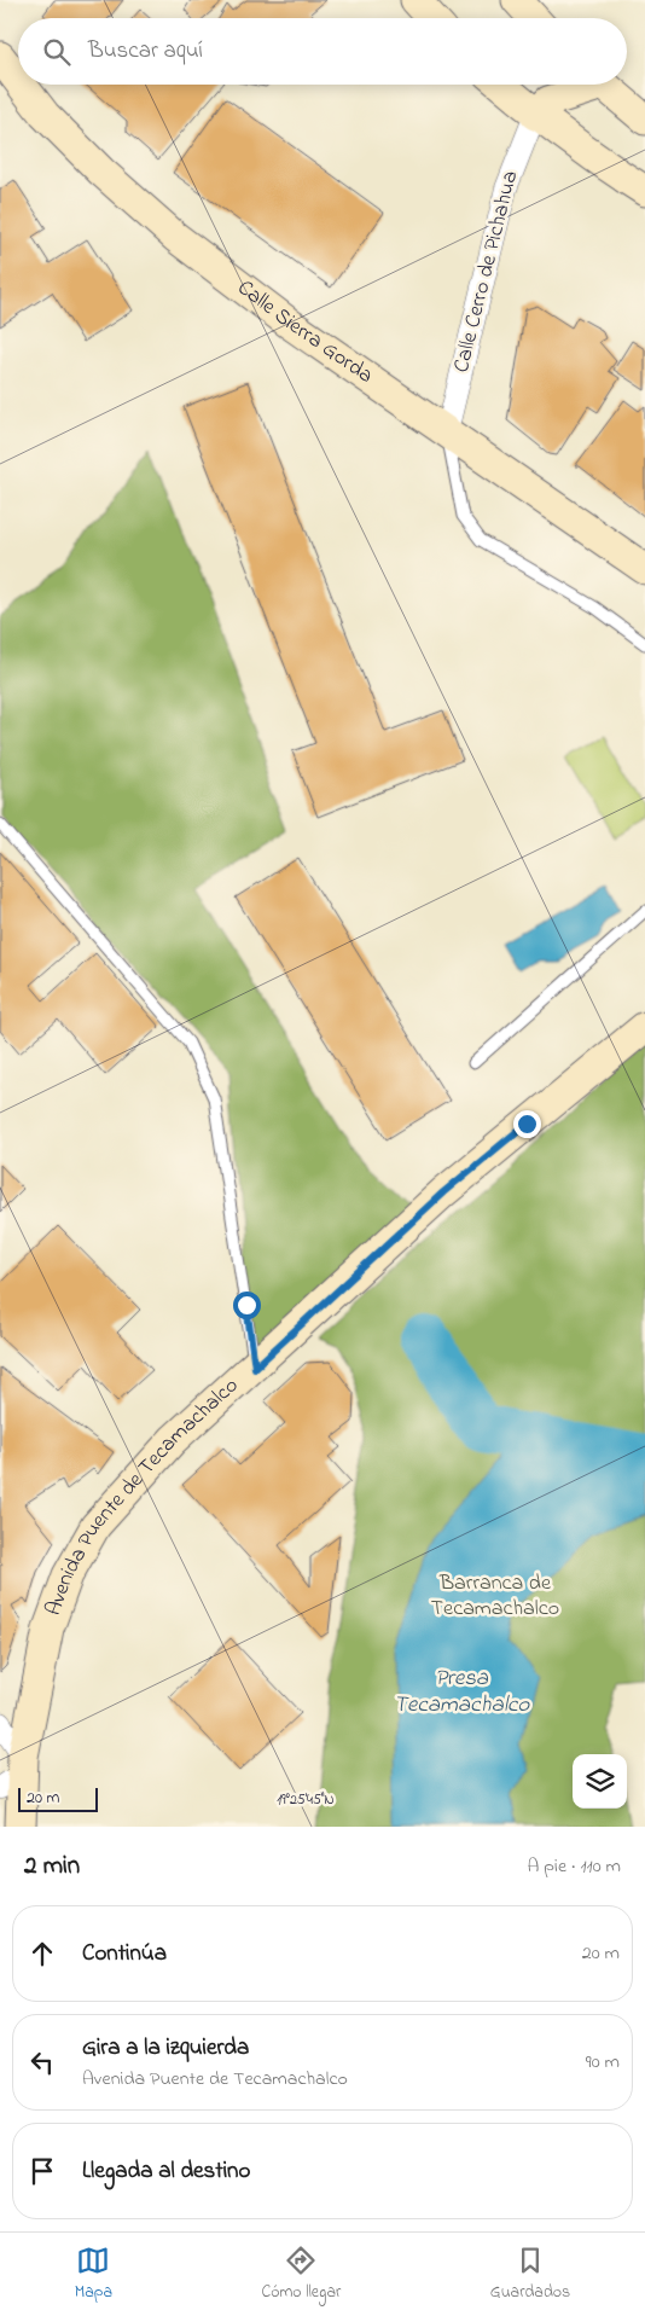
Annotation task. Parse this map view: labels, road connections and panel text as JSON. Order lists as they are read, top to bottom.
{
  "streets": {
    "main road": ["Calle Sierra Gorda", "Avenida Puente de Tecamachalco"],
    "street": ["Calle Cerro de Pichahua"]
  },
  "crossings": [
    ["Calle Cerro de Pichahua", "Calle Sierra Gorda"]
  ],
  "water": ["Presa Tecamachalco"],
  "parks": ["Barranca de Tecamachalco"],
  "scale_bar": "20 m",
  "page": {
    "search": "Buscar aquí",
    "scale": "20 m",
    "heading": ["2 min", "A pie · 110 m"],
    "list": [
      ["Continúa", "20 m"],
      ["Gira a la izquierda", "Avenida Puente de Tecamachalco", "90 m"],
      "Llegada al destino"
    ],
    "nav": ["Mapa", "Cómo llegar", "Guardados"]
  },
  "coordinates": ["19°25'45\"N"]
}
